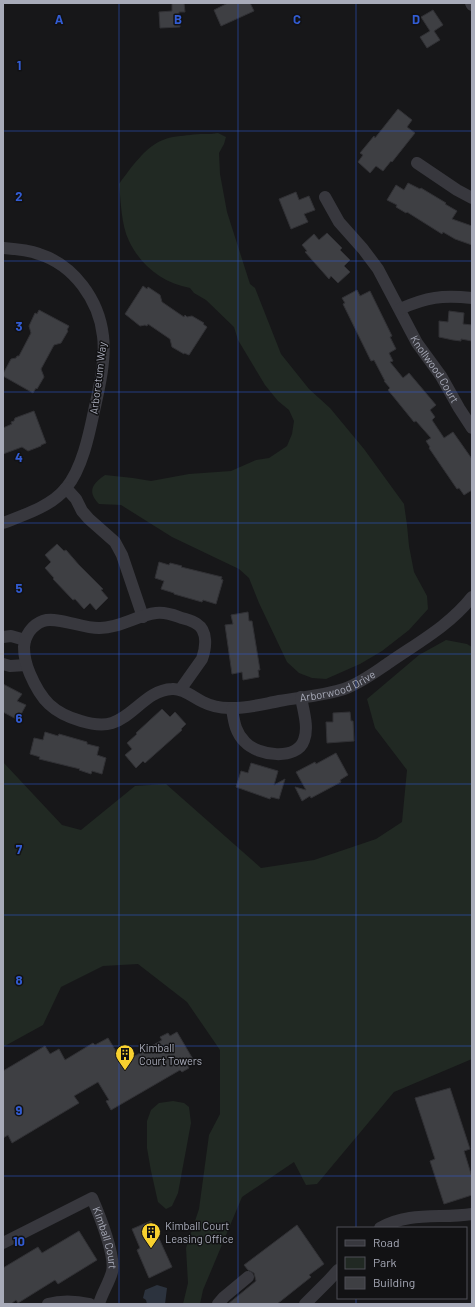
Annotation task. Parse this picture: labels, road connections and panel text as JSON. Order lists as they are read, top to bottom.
{
  "streets": {
    "street": [
      "Knollwood Court",
      "Arboretum Way",
      "Arborwood Drive",
      "Kimball Court"
    ]
  },
  "places": {
    "building": ["Kimball Court Towers", "Kimball Court Leasing Office"]
  },
  "legend": ["Road", "Park", "Building"],
  "grid": {
    "columns": [
      "A",
      "B",
      "C",
      "D"
    ],
    "rows": [
      "1",
      "2",
      "3",
      "4",
      "5",
      "6",
      "7",
      "8",
      "9",
      "10"
    ]
  }
}
